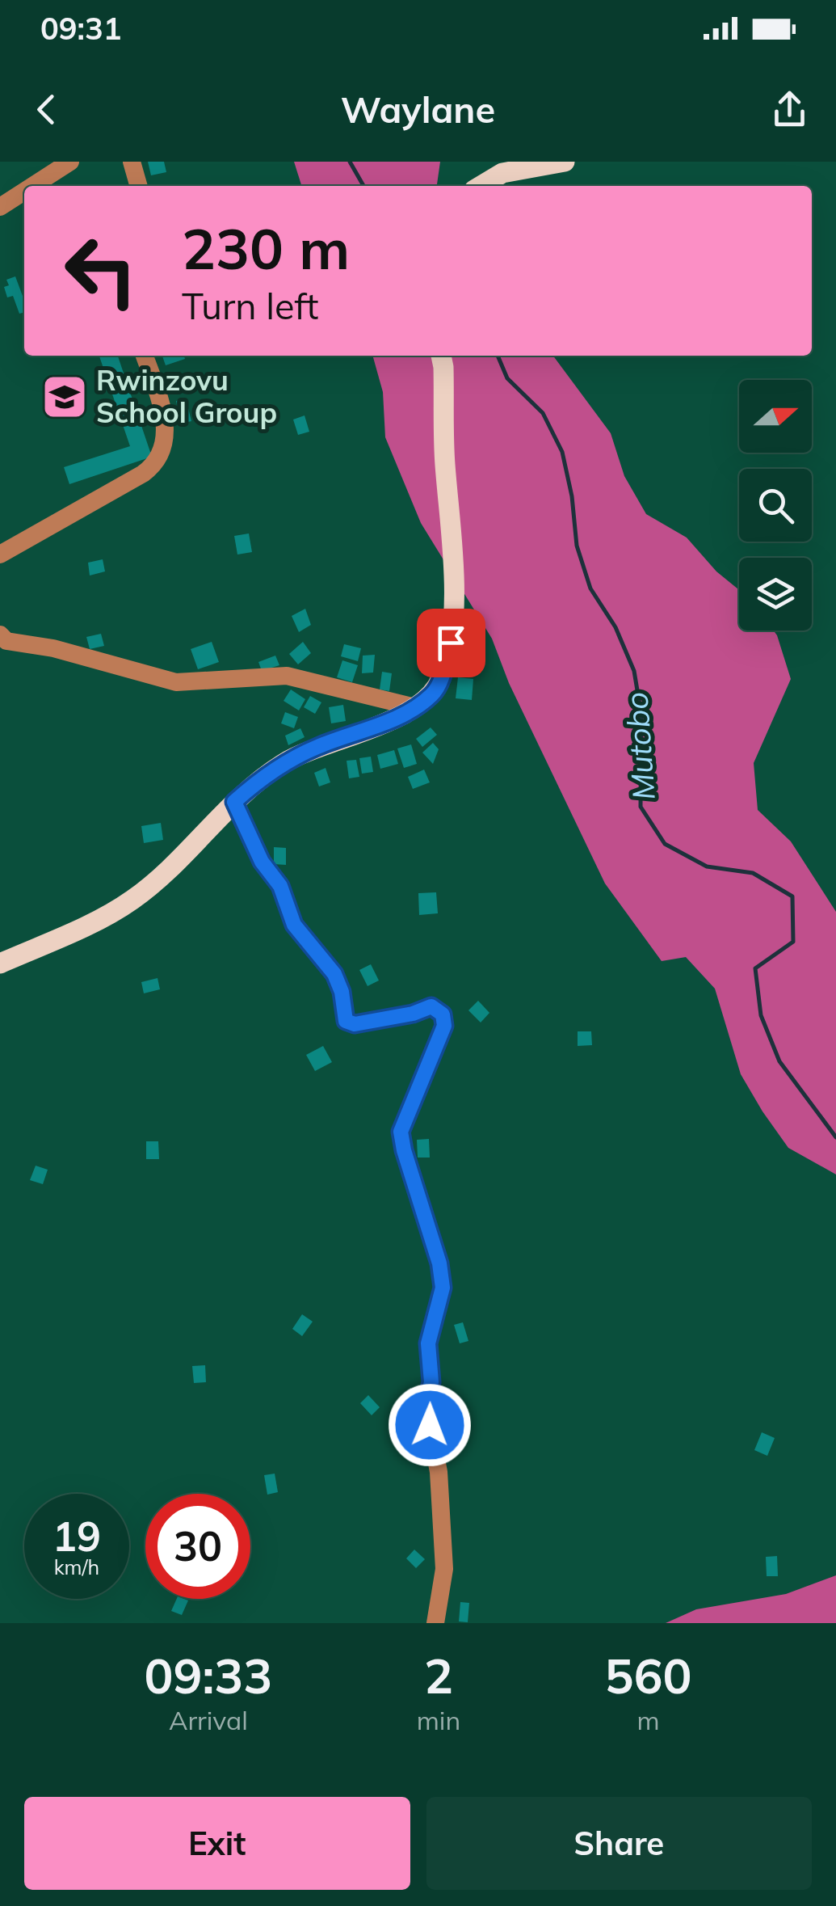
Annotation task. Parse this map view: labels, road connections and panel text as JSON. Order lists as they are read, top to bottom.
{
  "water": ["Mutobo"],
  "places": {
    "school or university": ["Rwinzovu School Group"]
  },
  "north": "right",
  "page": {
    "status": "09:31",
    "header": "Waylane",
    "turn": ["230 m", "Turn left"],
    "speed": "19 km/h",
    "limit": "30",
    "eta": [
      "09:33",
      "Arrival",
      "2",
      "min",
      "560",
      "m"
    ],
    "buttons": ["Exit", "Share"]
  }
}
